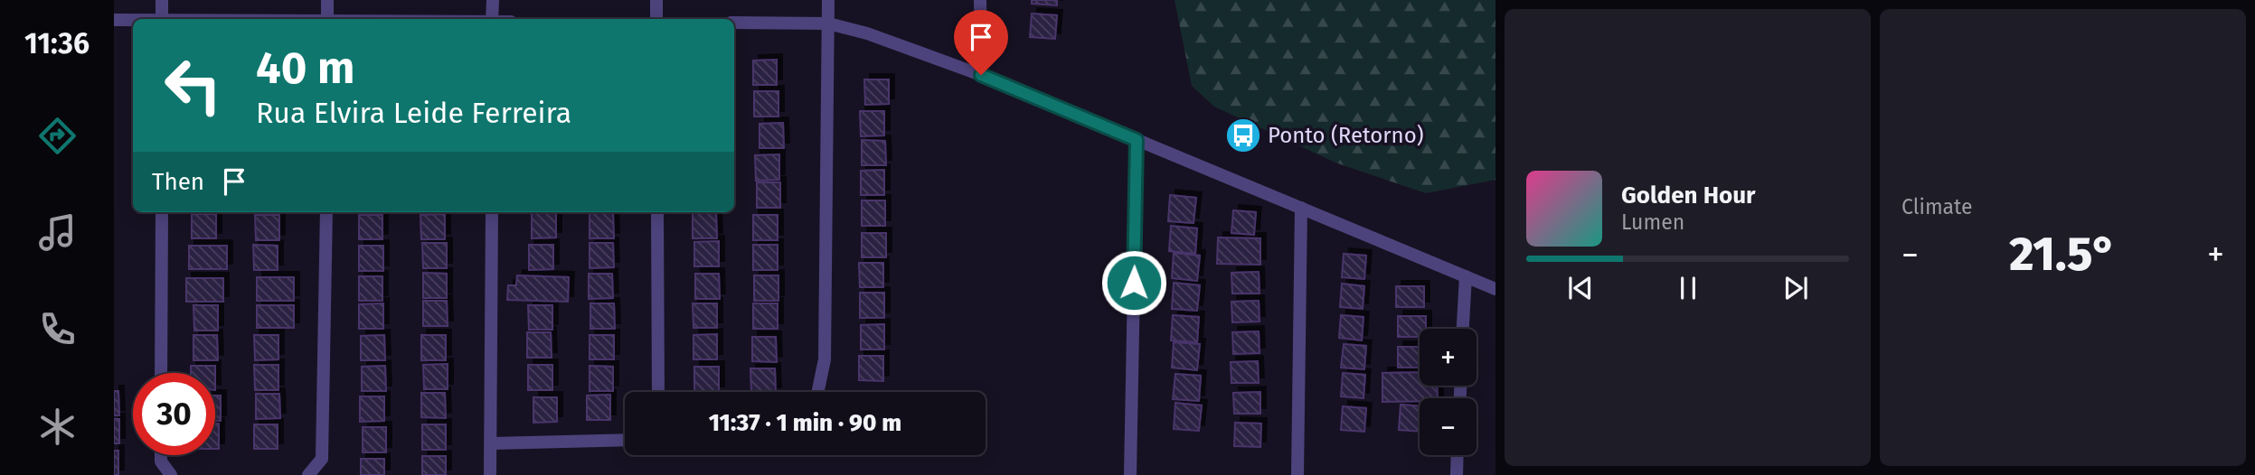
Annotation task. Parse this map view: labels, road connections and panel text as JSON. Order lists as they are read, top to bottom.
{
  "places": {
    "bus stop": ["Ponto (Retorno)"]
  },
  "page": {
    "tabs": "11:36",
    "tile": "Climate",
    "turn": ["40 m", "Rua Elvira Leide Ferreira"],
    "then": "Then",
    "song": ["Golden Hour", "Lumen"],
    "heat": ["−", "21.5°", "+"],
    "map_buttons": ["+", "−"],
    "limit": "30",
    "trip": "11:37 · 1 min · 90 m"
  }
}
